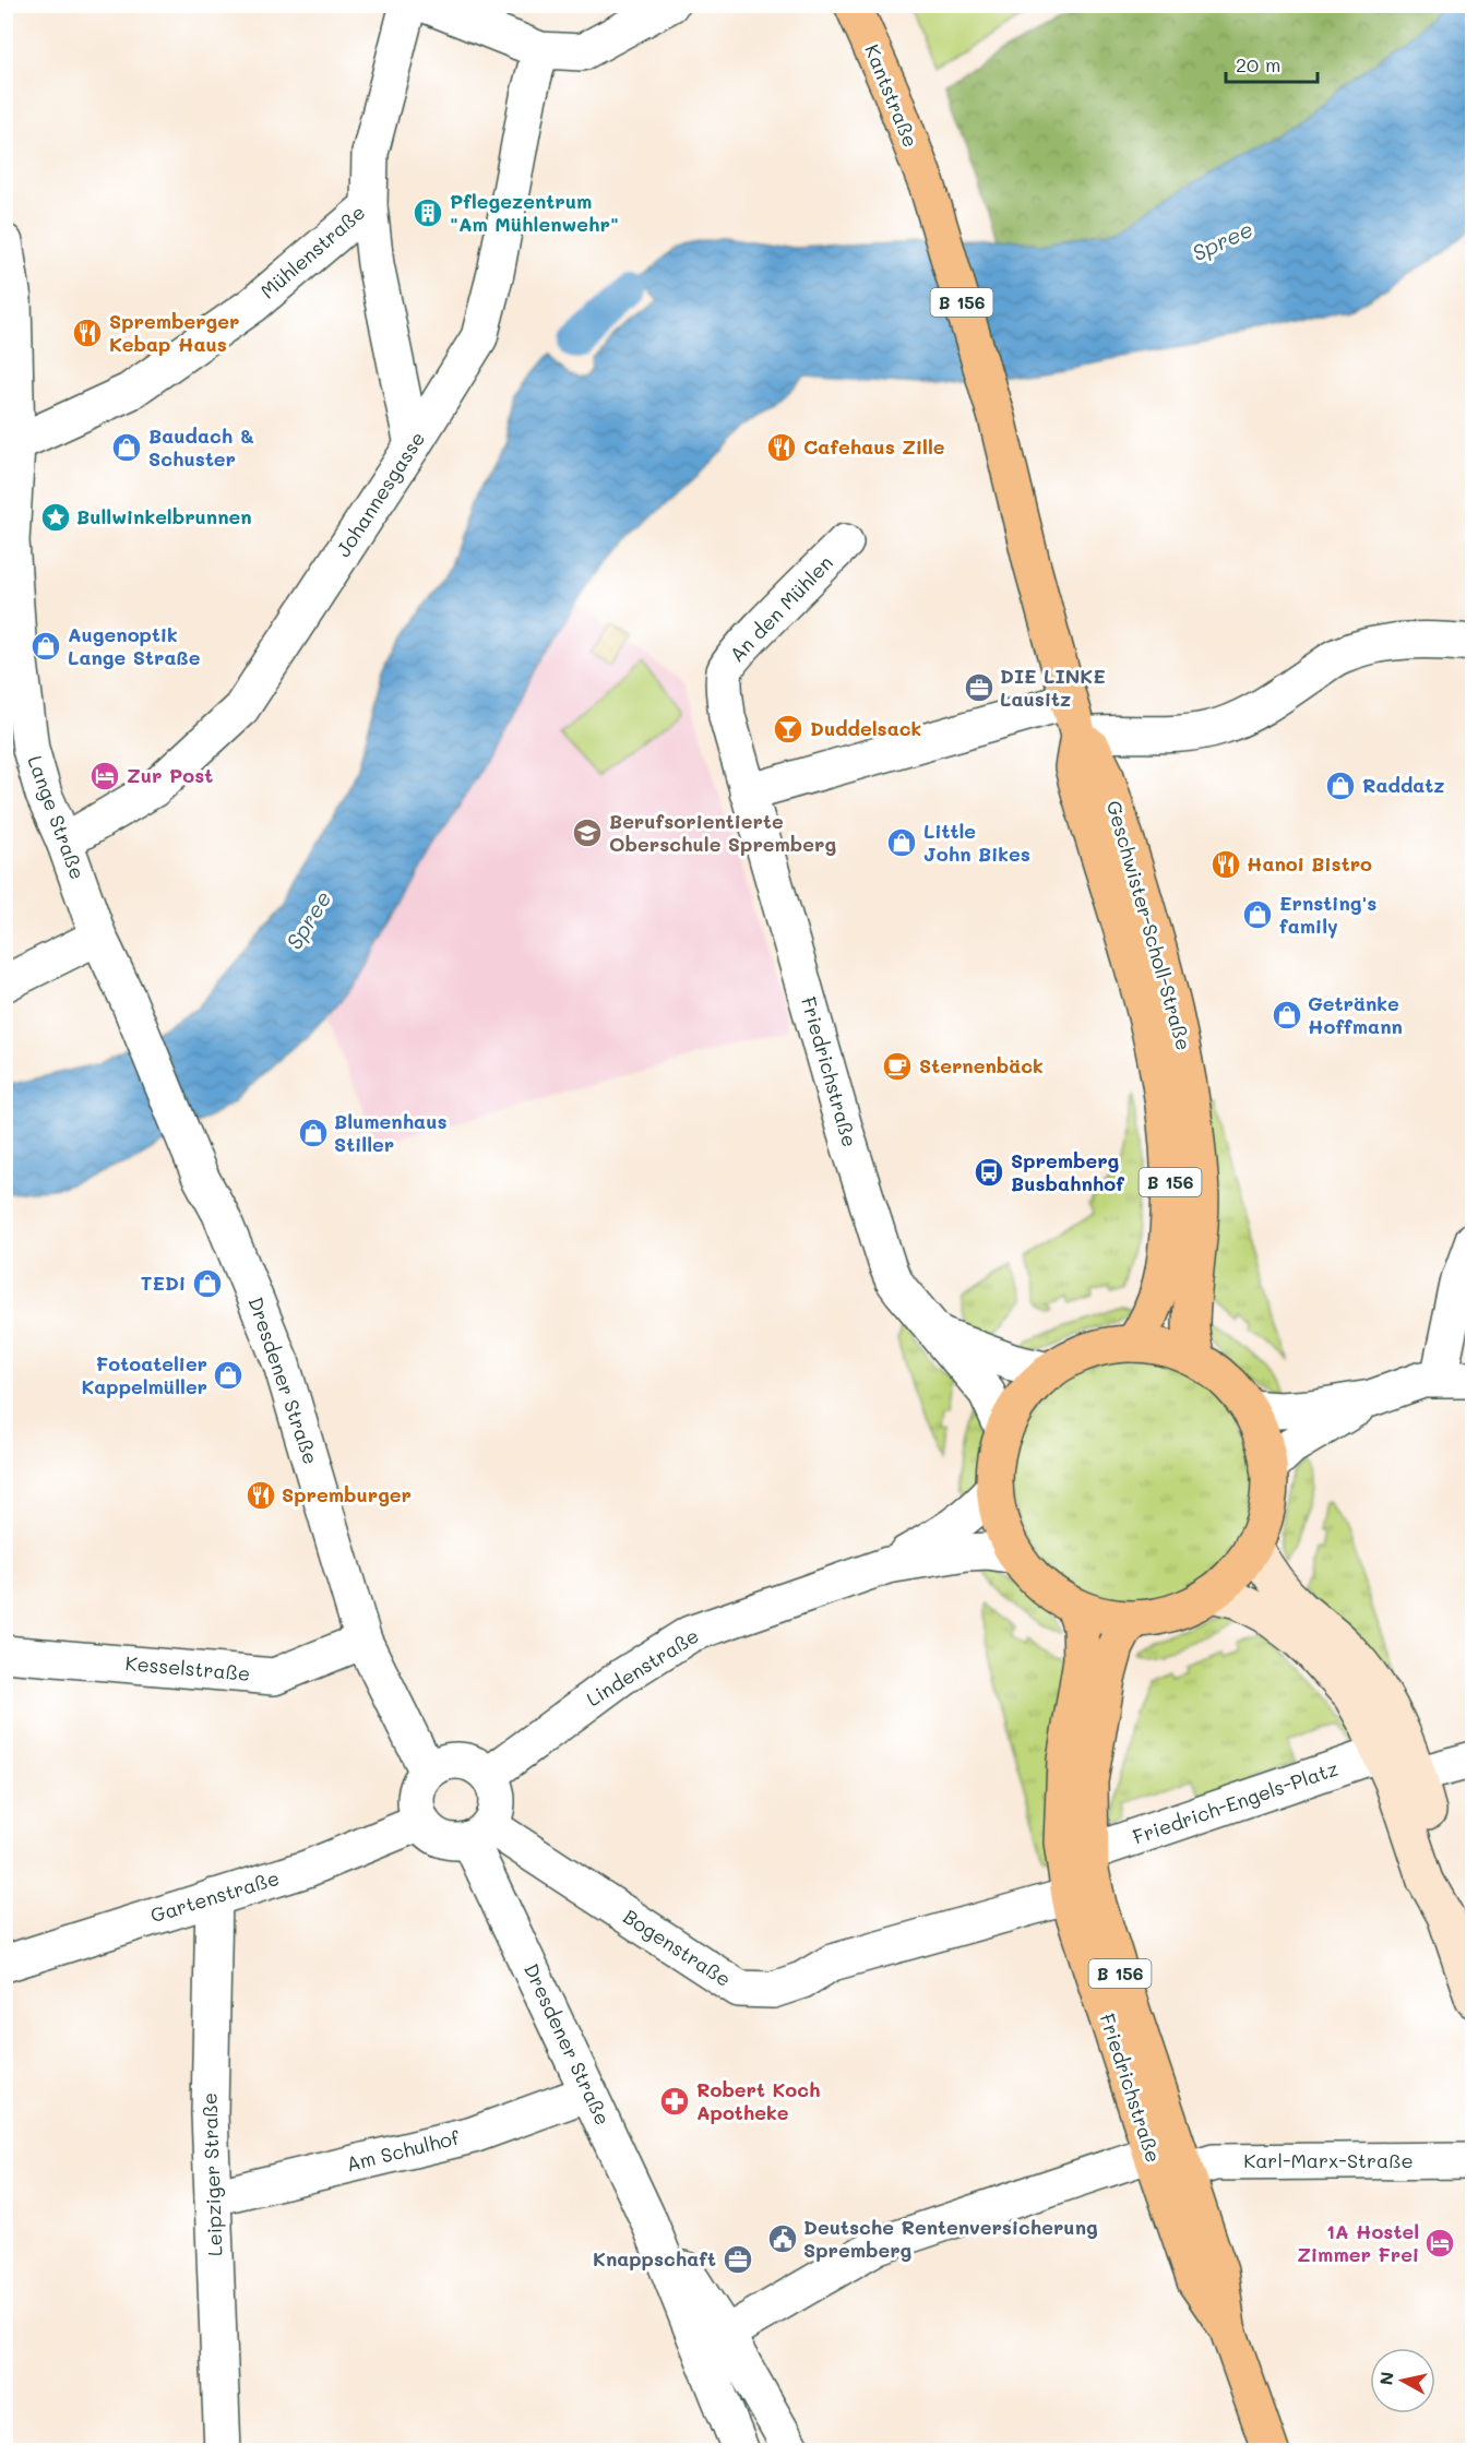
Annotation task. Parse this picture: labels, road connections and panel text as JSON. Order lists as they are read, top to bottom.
{
  "streets": {
    "main road": [
      "Kantstraße",
      "B 156",
      "Geschwister-Scholl-Straße",
      "Friedrichstraße"
    ],
    "street": [
      "Mühlenstraße",
      "Johannesgasse",
      "An den Mühlen",
      "Lange Straße",
      "Dresdener Straße",
      "Lindenstraße",
      "Kesselstraße",
      "Friedrich-Engels-Platz",
      "Gartenstraße",
      "Bogenstraße",
      "Am Schulhof",
      "Karl-Marx-Straße",
      "Leipziger Straße"
    ]
  },
  "crossings": [
    ["Kantstraße", "Geschwister-Scholl-Straße"],
    ["Mühlenstraße", "Lange Straße"],
    ["Johannesgasse", "Lange Straße"],
    ["An den Mühlen", "Friedrichstraße"],
    ["Lange Straße", "Dresdener Straße"],
    ["Friedrichstraße", "Friedrich-Engels-Platz"],
    ["Friedrichstraße", "Bogenstraße"],
    ["Friedrichstraße", "Karl-Marx-Straße"],
    ["Dresdener Straße", "Lindenstraße"],
    ["Dresdener Straße", "Kesselstraße"],
    ["Dresdener Straße", "Gartenstraße"],
    ["Dresdener Straße", "Bogenstraße"],
    ["Dresdener Straße", "Am Schulhof"],
    ["Lindenstraße", "Gartenstraße"],
    ["Lindenstraße", "Bogenstraße"],
    ["Gartenstraße", "Bogenstraße"],
    ["Gartenstraße", "Leipziger Straße"],
    ["Am Schulhof", "Leipziger Straße"]
  ],
  "water": ["Spree"],
  "places": {
    "building": ["Pflegezentrum \"Am Mühlenwehr\""],
    "restaurant": [
      "Spremberger Kebap Haus",
      "Cafehaus Zille",
      "Hanoi Bistro",
      "Spremburger"
    ],
    "shop": [
      "Baudach & Schuster",
      "Augenoptik Lange Straße",
      "Raddatz",
      "Little John Bikes",
      "Ernsting's family",
      "Getränke Hoffmann",
      "Blumenhaus Stiller",
      "TEDi",
      "Fotoatelier Kappelmüller"
    ],
    "place": ["Bullwinkelbrunnen"],
    "office": ["DIE LINKE Lausitz", "Knappschaft"],
    "bar": ["Duddelsack"],
    "hotel": ["Zur Post", "1A Hostel Zimmer Frei"],
    "school or university": ["Berufsorientierte Oberschule Spremberg"],
    "cafe": ["Sternenbäck"],
    "bus stop": ["Spremberg Busbahnhof"],
    "pharmacy": ["Robert Koch Apotheke"],
    "public building": ["Deutsche Rentenversicherung Spremberg"]
  },
  "scale_bar": "20 m",
  "north": "left"
}
